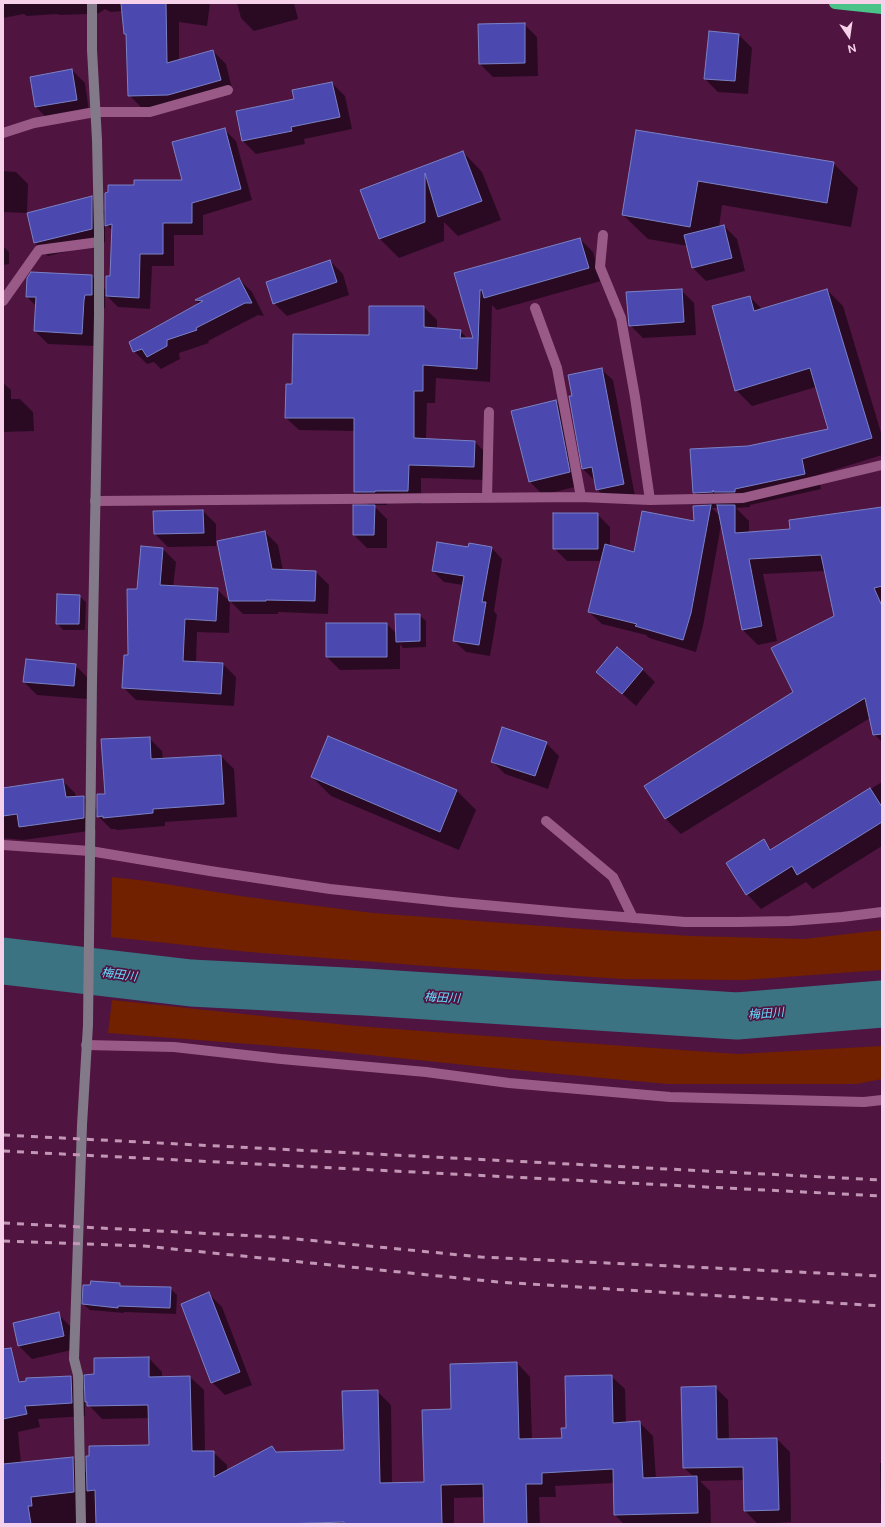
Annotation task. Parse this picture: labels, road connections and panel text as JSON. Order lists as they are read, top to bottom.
{
  "water": ["梅田川"],
  "north": "bottom"
}
